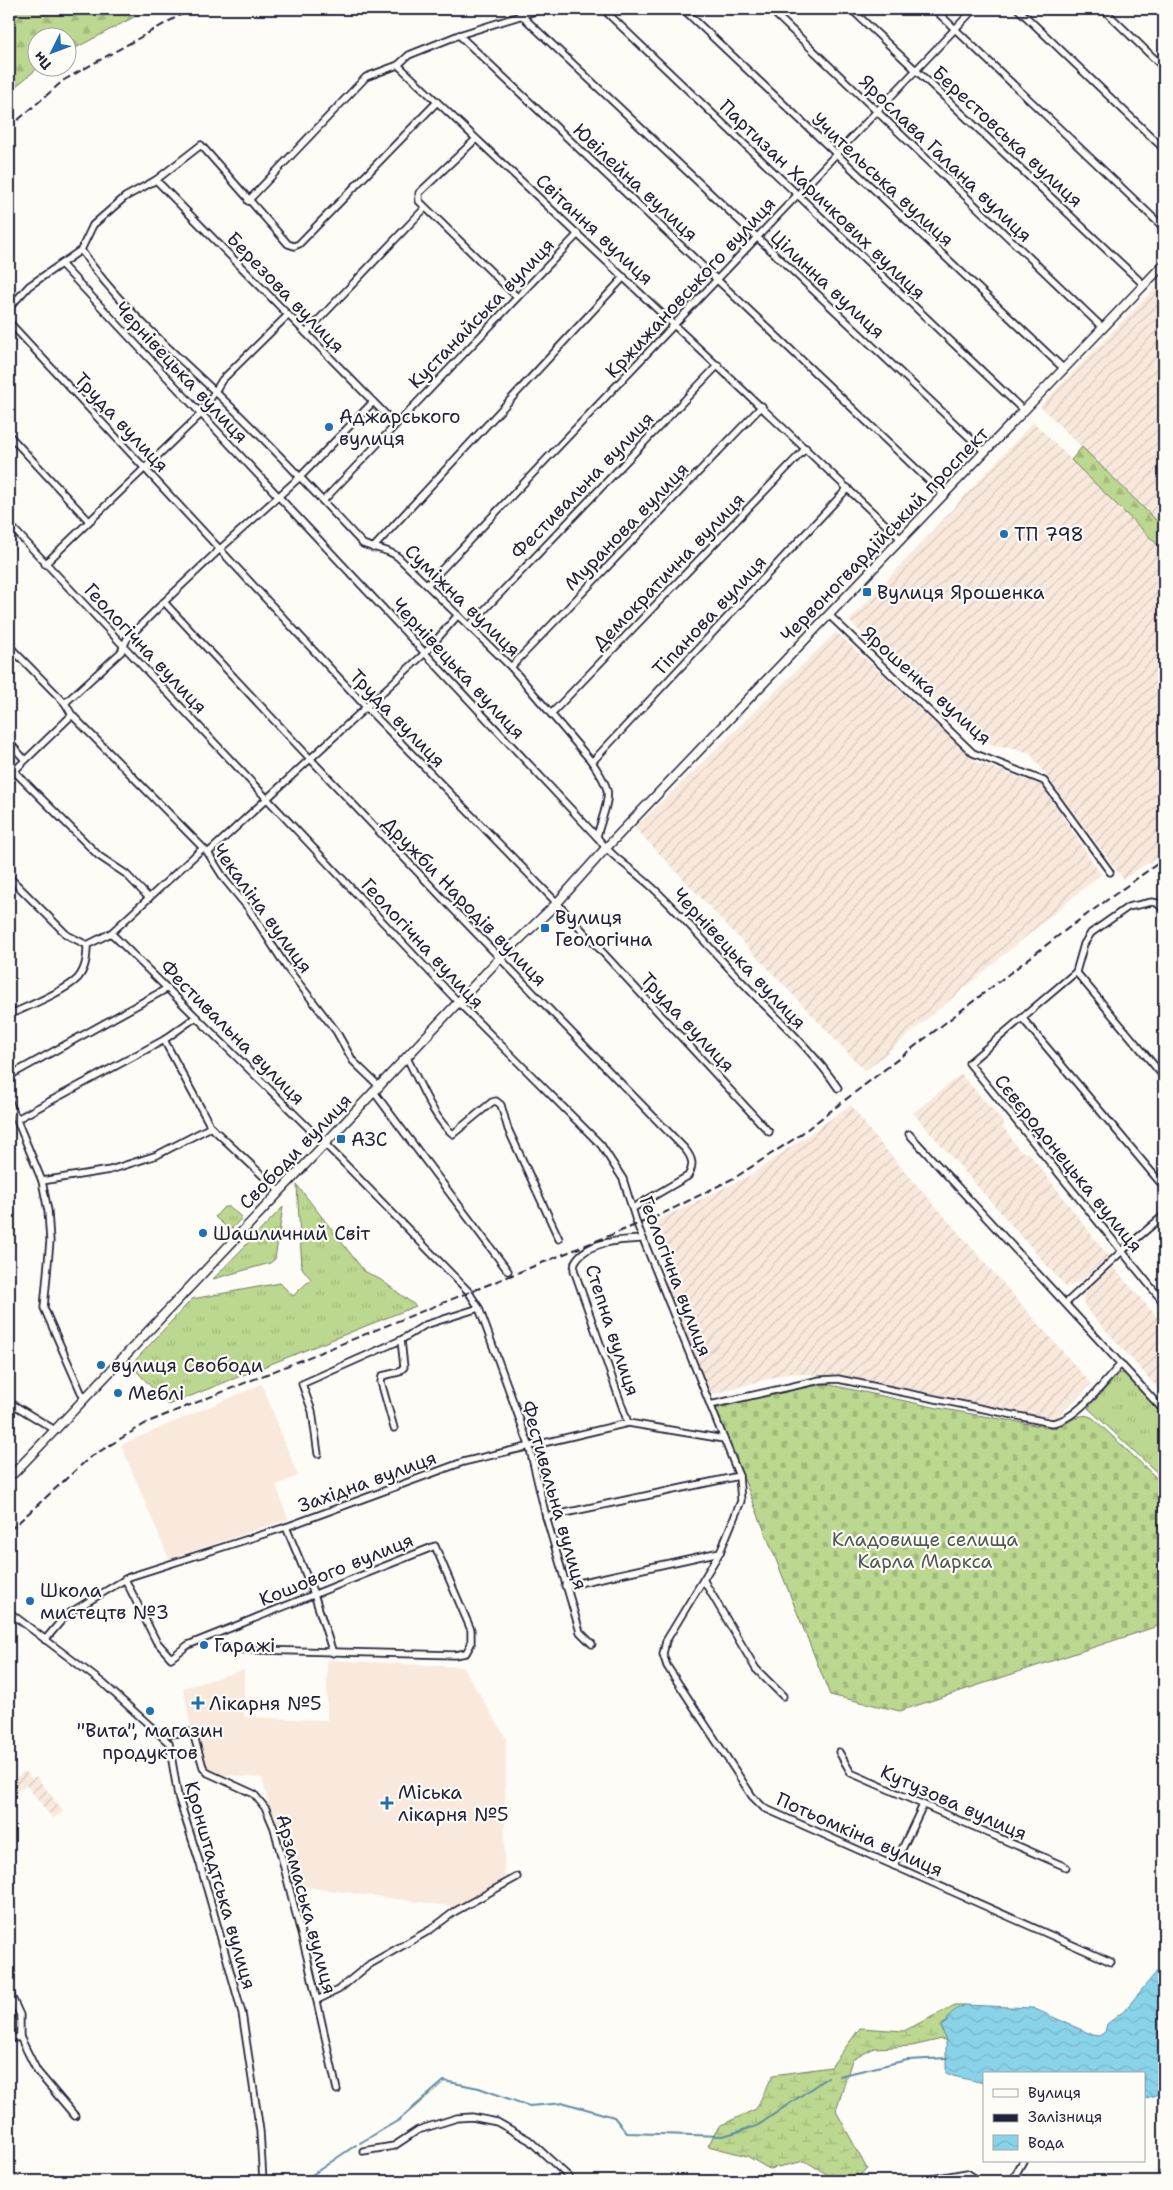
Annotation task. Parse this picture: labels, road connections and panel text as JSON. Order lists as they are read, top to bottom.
{
  "streets": {
    "main road": ["Червоногвардійський проспект", "Свободи вулиця"],
    "street": [
      "Берестовська вулиця",
      "Ярослава Галана вулиця",
      "Учительська вулиця",
      "Ювілейна вулиця",
      "Партизан Харичкових вулиця",
      "Світання вулиця",
      "Цілинна вулиця",
      "Кржижановського вулиця",
      "Березова вулиця",
      "Кустанайська вулиця",
      "Чернівецька вулиця",
      "Труда вулиця",
      "Фестивальна вулиця",
      "Муранова вулиця",
      "Демократична вулиця",
      "Суміжна вулиця",
      "Тіпанова вулиця",
      "Геологічна вулиця",
      "Ярошенка вулиця",
      "Дружби Народів вулиця",
      "Чекаліна вулиця",
      "Сєвєродонецька вулиця",
      "Степна вулиця",
      "Західна вулиця",
      "Кошового вулиця",
      "Кутузова вулиця",
      "Потьомкіна вулиця",
      "Кронштадтська вулиця",
      "Арзамаська вулиця"
    ]
  },
  "crossings": [
    ["Берестовська вулиця", "Кржижановського вулиця"],
    ["Берестовська вулиця", "Червоногвардійський проспект"],
    ["Ярослава Галана вулиця", "Кржижановського вулиця"],
    ["Ярослава Галана вулиця", "Червоногвардійський проспект"],
    ["Учительська вулиця", "Кржижановського вулиця"],
    ["Учительська вулиця", "Червоногвардійський проспект"],
    ["Ювілейна вулиця", "Кржижановського вулиця"],
    ["Ювілейна вулиця", "Червоногвардійський проспект"],
    ["Партизан Харичкових вулиця", "Кржижановського вулиця"],
    ["Партизан Харичкових вулиця", "Червоногвардійський проспект"],
    ["Світання вулиця", "Кржижановського вулиця"],
    ["Світання вулиця", "Кустанайська вулиця"],
    ["Світання вулиця", "Фестивальна вулиця"],
    ["Світання вулиця", "Муранова вулиця"],
    ["Світання вулиця", "Червоногвардійський проспект"],
    ["Світання вулиця", "Демократична вулиця"],
    ["Світання вулиця", "Тіпанова вулиця"],
    ["Цілинна вулиця", "Кржижановського вулиця"],
    ["Цілинна вулиця", "Червоногвардійський проспект"],
    ["Кржижановського вулиця", "Суміжна вулиця"],
    ["Березова вулиця", "Кустанайська вулиця"],
    ["Кустанайська вулиця", "Суміжна вулиця"],
    ["Чернівецька вулиця", "Червоногвардійський проспект"],
    ["Чернівецька вулиця", "Суміжна вулиця"],
    ["Чернівецька вулиця", "Свободи вулиця"],
    ["Труда вулиця", "Свободи вулиця"],
    ["Фестивальна вулиця", "Суміжна вулиця"],
    ["Фестивальна вулиця", "Свободи вулиця"],
    ["Фестивальна вулиця", "Західна вулиця"],
    ["Муранова вулиця", "Суміжна вулиця"],
    ["Червоногвардійський проспект", "Ярошенка вулиця"],
    ["Червоногвардійський проспект", "Свободи вулиця"],
    ["Демократична вулиця", "Суміжна вулиця"],
    ["Суміжна вулиця", "Тіпанова вулиця"],
    ["Геологічна вулиця", "Дружби Народів вулиця"],
    ["Геологічна вулиця", "Свободи вулиця"],
    ["Геологічна вулиця", "Степна вулиця"],
    ["Геологічна вулиця", "Західна вулиця"],
    ["Геологічна вулиця", "Потьомкіна вулиця"],
    ["Дружби Народів вулиця", "Свободи вулиця"],
    ["Чекаліна вулиця", "Свободи вулиця"],
    ["Степна вулиця", "Західна вулиця"],
    ["Західна вулиця", "Кошового вулиця"],
    ["Західна вулиця", "Потьомкіна вулиця"],
    ["Західна вулиця", "Кронштадтська вулиця"],
    ["Кронштадтська вулиця", "Арзамаська вулиця"]
  ],
  "parks": ["Кладовище селища Карла Маркса"],
  "places": {
    "other": [
      "Аджарського вулиця",
      "ТП 798",
      "Шашличний Світ",
      "вулиця Свободи",
      "Меблі",
      "Школа мистецтв №3",
      "Гаражі",
      "\"Вита\", магазин продуктов"
    ],
    "transit": ["Вулиця Ярошенка", "Вулиця Геологічна", "АЗС"],
    "health": ["Лікарня №5", "Міська лікарня №5"]
  },
  "legend": ["Вулиця", "Залізниця", "Вода"],
  "north": "bottom left"
}
